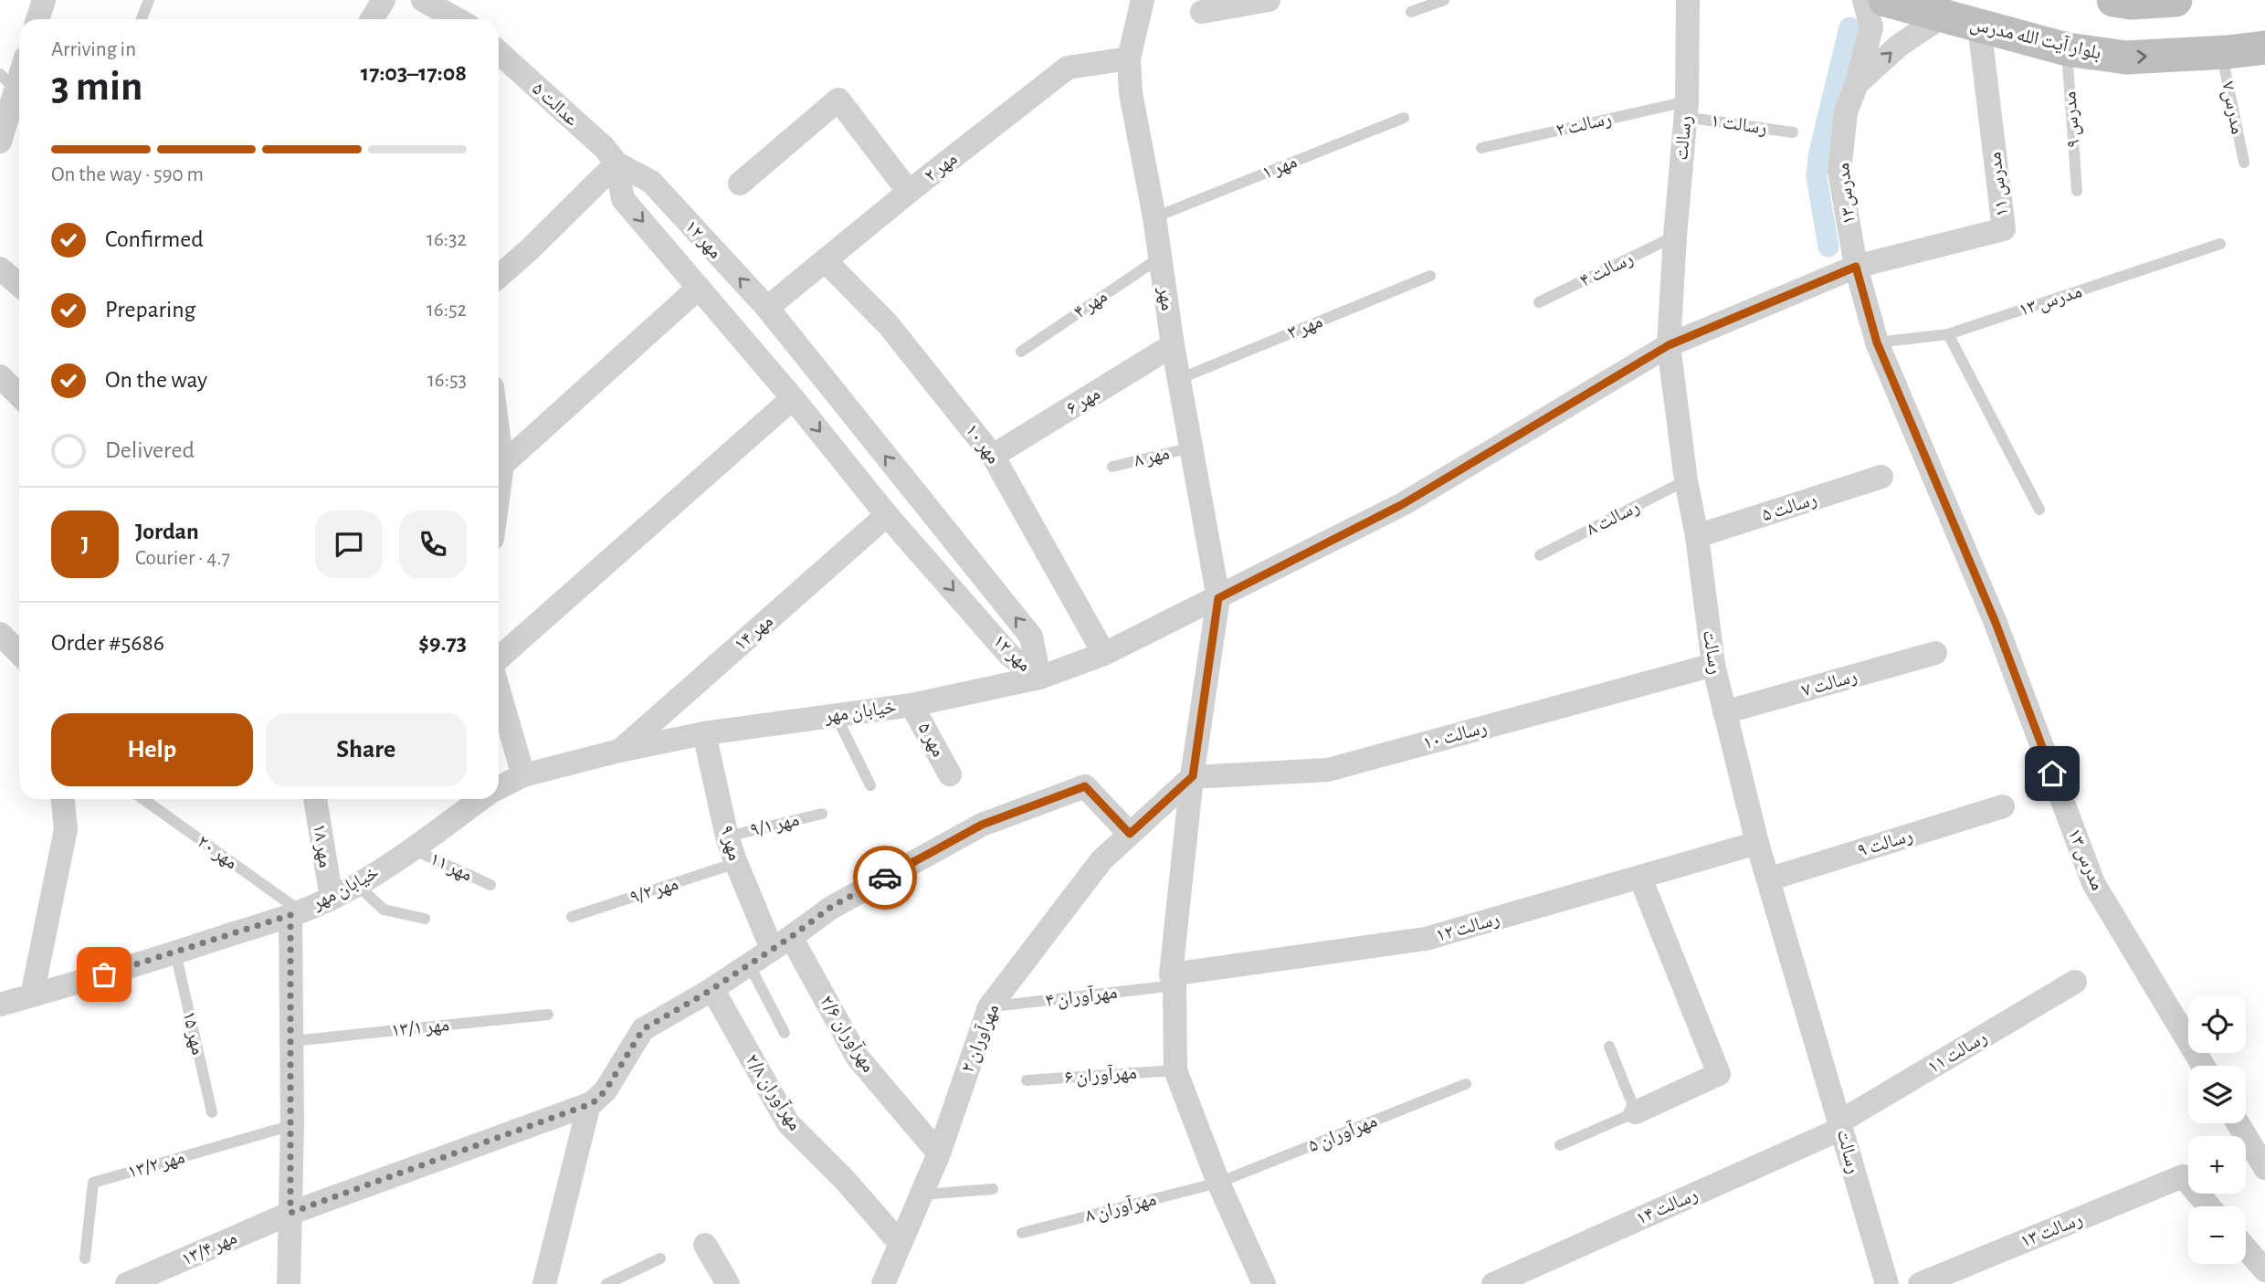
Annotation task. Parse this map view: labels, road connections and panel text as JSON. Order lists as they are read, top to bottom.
{
  "streets": {
    "main road": ["بلوار آیت الله مدرس"],
    "street": [
      "عدالت ۵",
      "رسالت",
      "مهر ۲",
      "مدرس ۱۱",
      "مدرس۱۳",
      "مهر ۱۲",
      "مهر",
      "مدرس ۱۳",
      "مهر ۶",
      "مهر ۱۰",
      "رسالت ۵",
      "مهر ۱۴",
      "رسالت ۷",
      "خیابان مهر",
      "رسالت ۱۰",
      "مهر ۵",
      "مهر ۹",
      "رسالت ۹",
      "مهر ۱۸",
      "رسالت ۱۲",
      "مهرآوران ۲/۶",
      "مهرآوران ۲",
      "رسالت ۱۱",
      "مهرآوران ۲/۸",
      "رسالت ۱۴",
      "رسالت ۱۳",
      "مهر ۱۳/۴"
    ],
    "lane": [
      "مدرس۷",
      "مدرس ۹",
      "رسالت ۲",
      "رسالت ۱",
      "مهر ۱",
      "رسالت ۴",
      "مهر ۴",
      "مهر ۳",
      "مهر ۸",
      "رسالت ۸",
      "مهر ۹/۱",
      "مهر ۲۰",
      "مهر ۱۱",
      "مهر ۹/۲",
      "مهرآوران ۴",
      "مهر ۱۳/۱",
      "مهر ۱۵",
      "مهرآوران ۶",
      "مهرآوران ۵",
      "مهر ۱۳/۲",
      "مهرآوران ۸"
    ]
  },
  "crossings": [
    ["بلوار آیت الله مدرس", "مدرس۷"],
    ["بلوار آیت الله مدرس", "مدرس ۹"],
    ["بلوار آیت الله مدرس", "مدرس ۱۱"],
    ["بلوار آیت الله مدرس", "مدرس۱۳"],
    ["عدالت ۵", "مهر ۱۲"],
    ["رسالت ۲", "رسالت ۱"],
    ["رسالت ۲", "رسالت"],
    ["رسالت ۱", "رسالت"],
    ["رسالت", "رسالت ۴"],
    ["رسالت", "رسالت ۵"],
    ["رسالت", "رسالت ۸"],
    ["رسالت", "رسالت ۷"],
    ["رسالت", "خیابان مهر"],
    ["رسالت", "رسالت ۱۰"],
    ["رسالت", "رسالت ۹"],
    ["رسالت", "رسالت ۱۲"],
    ["رسالت", "رسالت ۱۱"],
    ["رسالت", "رسالت ۱۴"],
    ["مهر ۲", "مهر ۱۲"],
    ["مهر ۲", "مهر"],
    ["مهر ۲", "مهر ۱۰"],
    ["مهر ۱", "مهر"],
    ["مدرس ۱۱", "مدرس۱۳"],
    ["مدرس ۱۱", "مدرس ۱۳"],
    ["مدرس ۱۱", "خیابان مهر"],
    ["مدرس۱۳", "مدرس ۱۳"],
    ["مدرس۱۳", "خیابان مهر"],
    ["مهر ۱۲", "مهر ۱۴"],
    ["مهر ۱۲", "خیابان مهر"],
    ["مهر", "مهر ۴"],
    ["مهر", "مهر ۳"],
    ["مهر", "مهر ۶"],
    ["مهر", "مهر ۸"],
    ["مهر", "خیابان مهر"],
    ["مهر", "رسالت ۱۰"],
    ["مهر", "رسالت ۱۲"],
    ["مهر", "مهرآوران ۴"],
    ["مهر", "مهرآوران ۲"],
    ["مهر", "مهرآوران ۶"],
    ["مدرس ۱۳", "خیابان مهر"],
    ["مهر ۶", "مهر ۱۰"],
    ["مهر ۱۰", "خیابان مهر"],
    ["مهر ۱۴", "خیابان مهر"],
    ["خیابان مهر", "مهر ۵"],
    ["خیابان مهر", "مهر ۹"],
    ["خیابان مهر", "مهر ۱۸"],
    ["خیابان مهر", "مهر ۲۰"],
    ["خیابان مهر", "مهر ۱۱"],
    ["خیابان مهر", "مهر ۱۵"],
    ["رسالت ۱۰", "مهرآوران ۲"],
    ["مهر ۹/۱", "مهر ۹"],
    ["مهر ۹", "مهر ۹/۲"],
    ["مهر ۹", "مهرآوران ۲/۶"],
    ["رسالت ۱۲", "مهرآوران ۴"],
    ["مهرآوران ۴", "مهرآوران ۲"],
    ["مهرآوران ۲/۶", "مهرآوران ۲"],
    ["مهرآوران ۲", "مهرآوران ۲/۸"],
    ["رسالت ۱۱", "رسالت ۱۴"],
    ["مهرآوران ۵", "مهرآوران ۸"]
  ],
  "page": {
    "heading": ["3 min", "Arriving in", "17:03–17:08"],
    "panel": [
      "Jordan",
      "Courier · 4.7",
      "Order #5686",
      "$9.73"
    ],
    "bar": "On the way · 590 m",
    "list": [
      ["Confirmed", "16:32"],
      ["Preparing", "16:52"],
      ["On the way", "16:53"],
      "Delivered"
    ],
    "round": "J",
    "buttons": ["Help", "Share"],
    "map_buttons": ["+", "−"]
  }
}
